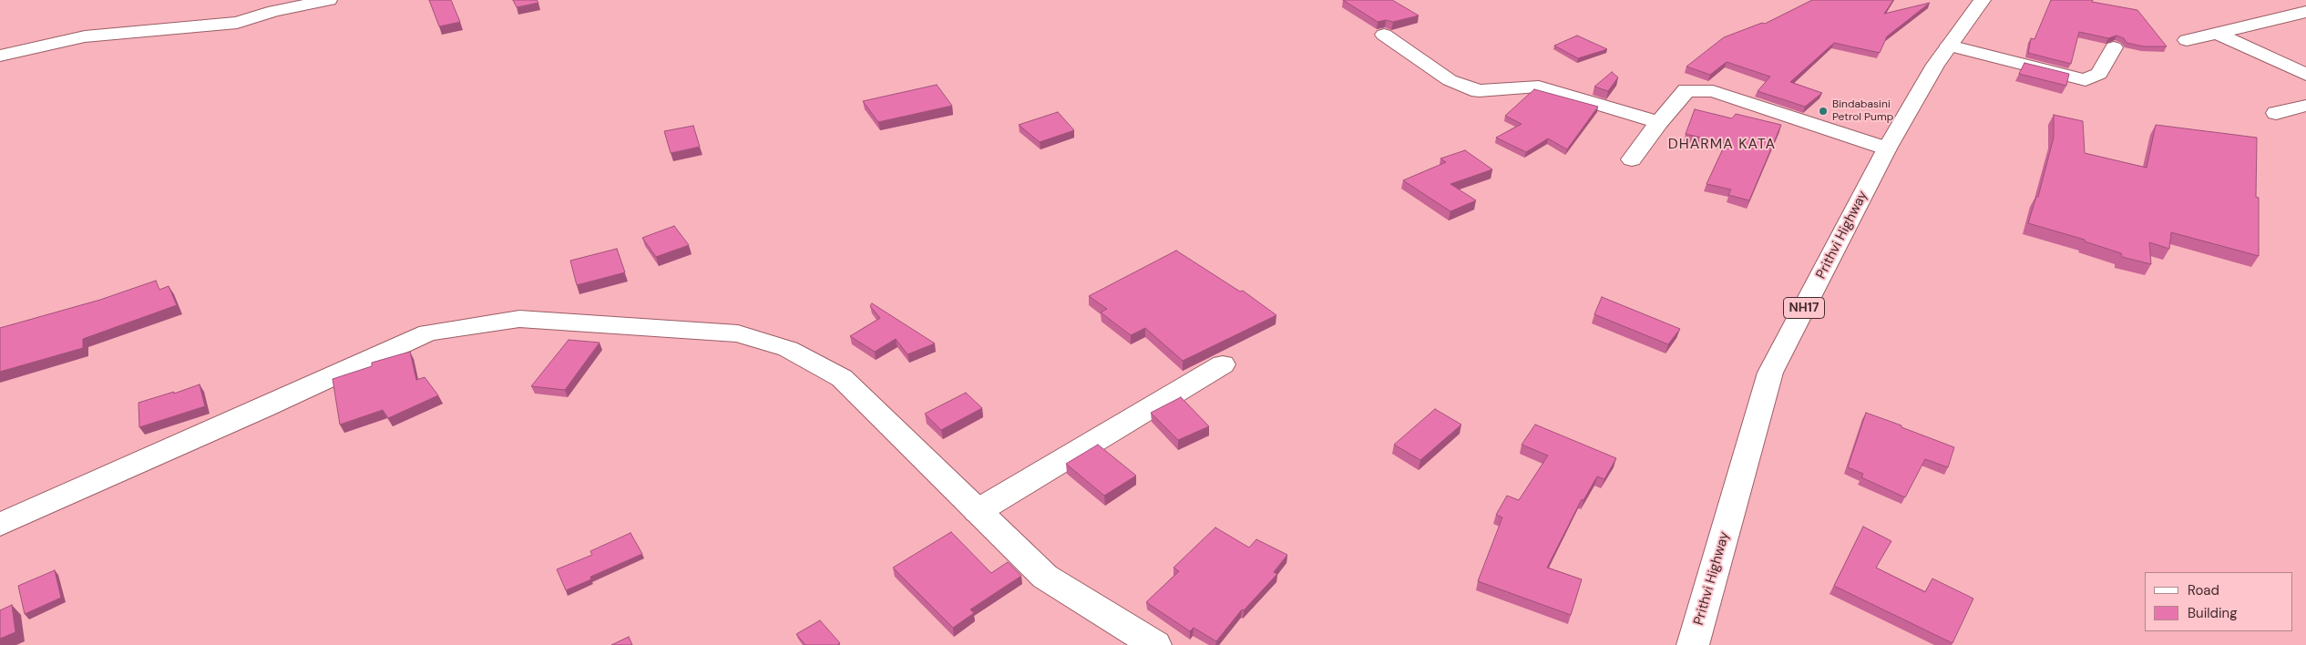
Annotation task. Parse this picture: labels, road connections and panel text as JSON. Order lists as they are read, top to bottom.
{
  "streets": {
    "main road": ["Prithvi Highway", "NH17"]
  },
  "districts": ["DHARMA KATA"],
  "places": ["Bindabasini Petrol Pump"],
  "legend": ["Road", "Building"]
}
